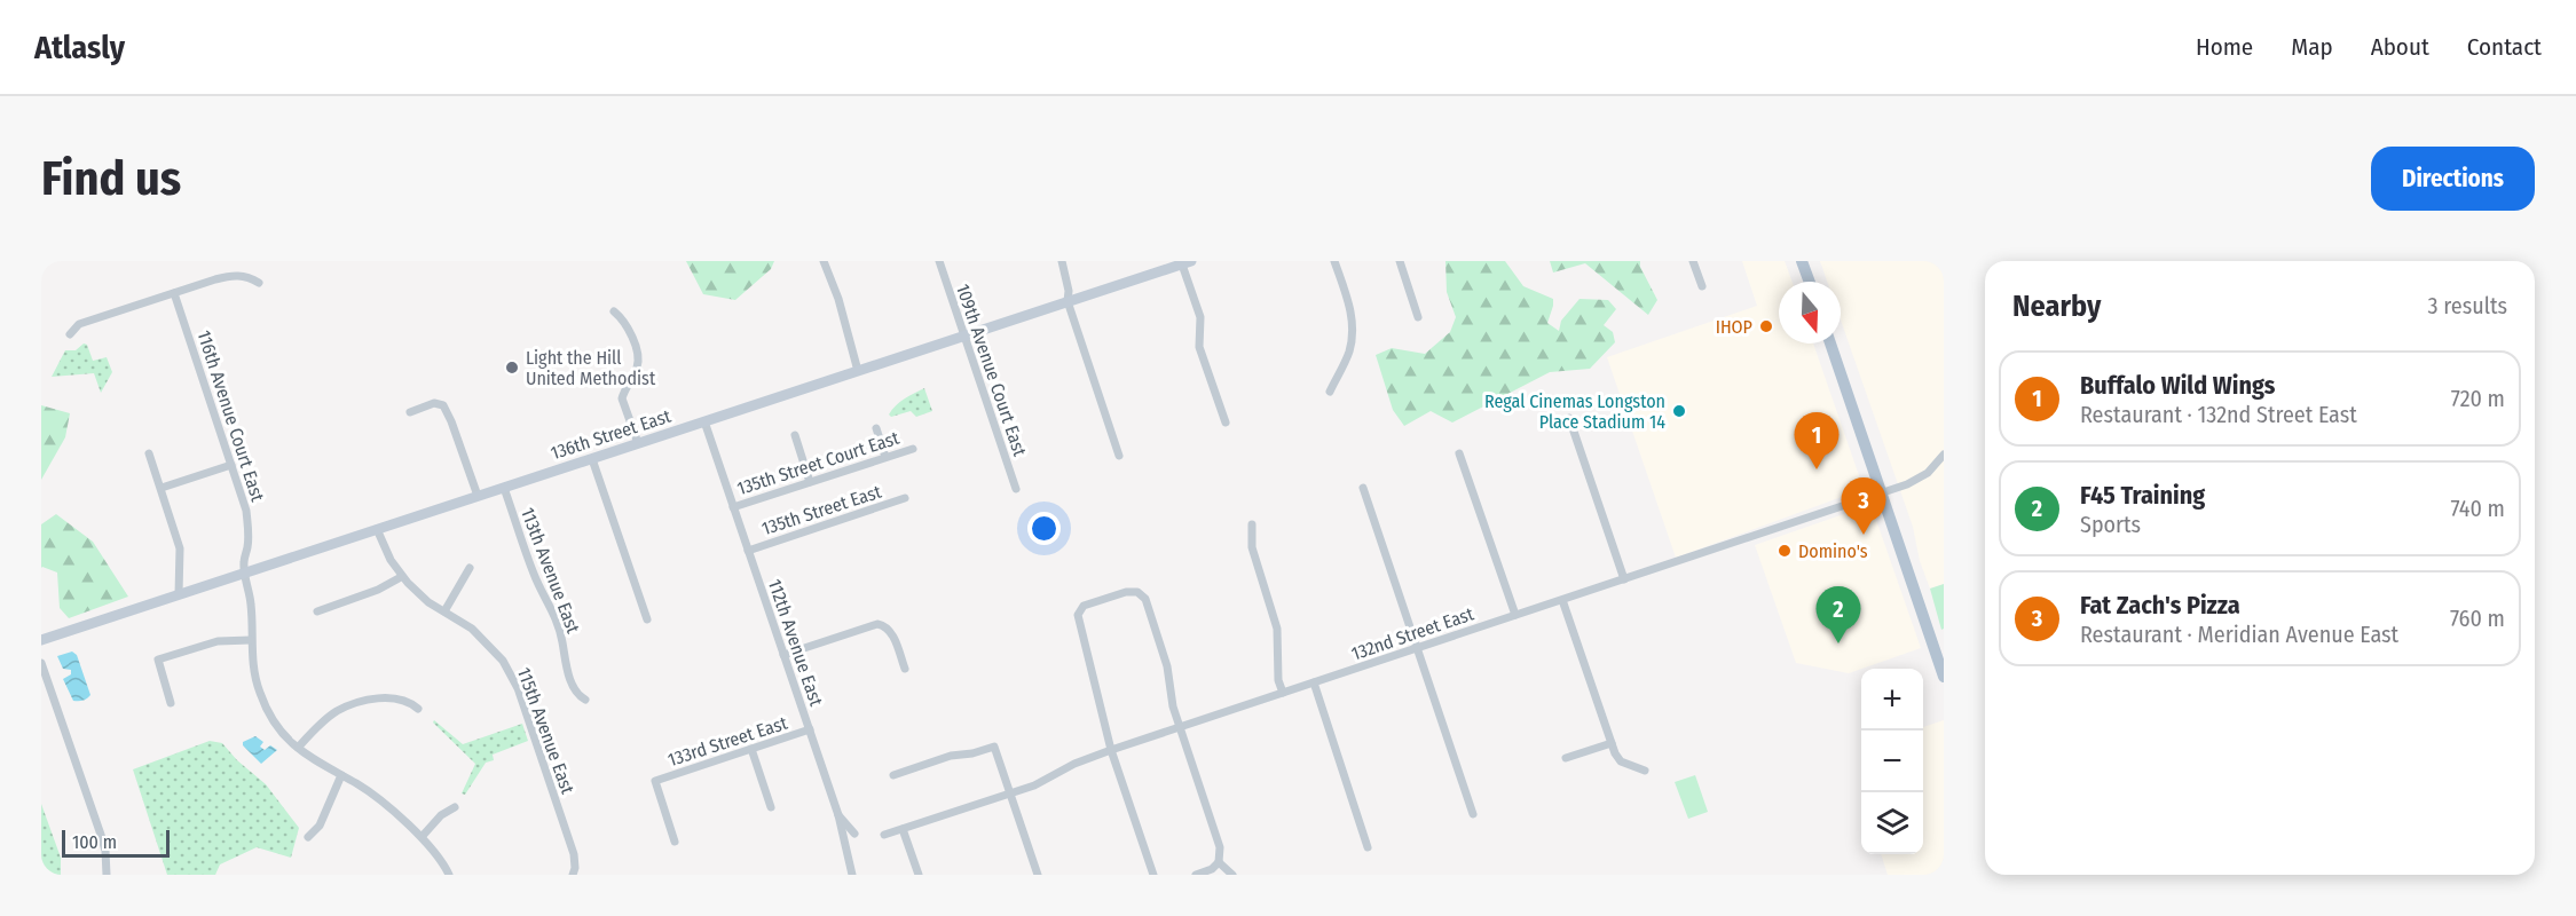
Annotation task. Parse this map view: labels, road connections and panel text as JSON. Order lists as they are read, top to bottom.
{
  "streets": {
    "street": [
      "109th Avenue Court East",
      "116th Avenue Court East",
      "136th Street East",
      "135th Street Court East",
      "135th Street East",
      "113th Avenue East",
      "132nd Street East",
      "112th Avenue East",
      "115th Avenue East",
      "133rd Street East"
    ]
  },
  "crossings": [
    ["109th Avenue Court East", "136th Street East"],
    ["116th Avenue Court East", "136th Street East"],
    ["136th Street East", "113th Avenue East"],
    ["136th Street East", "112th Avenue East"],
    ["136th Street East", "115th Avenue East"],
    ["135th Street Court East", "112th Avenue East"],
    ["135th Street East", "112th Avenue East"],
    ["112th Avenue East", "133rd Street East"]
  ],
  "places": [
    "IHOP",
    "Light the Hill United Methodist",
    "Regal Cinemas Longston Place Stadium 14",
    "Domino's"
  ],
  "scale_bar": "100 m",
  "north": "bottom",
  "page": {
    "header": "Atlasly",
    "nav": [
      "Home",
      "Map",
      "About",
      "Contact"
    ],
    "buttons": "Directions",
    "title": "Find us",
    "heading": ["Nearby", "3 results"],
    "list": [
      {
        "mark": "1",
        "name": "Buffalo Wild Wings",
        "note": "Restaurant · 132nd Street East",
        "value": "720 m"
      },
      {
        "mark": "2",
        "name": "F45 Training",
        "note": "Sports",
        "value": "740 m"
      },
      {
        "mark": "3",
        "name": "Fat Zach's Pizza",
        "note": "Restaurant · Meridian Avenue East",
        "value": "760 m"
      }
    ],
    "pins": ["1", "3", "2"],
    "map_buttons": ["+", "−"],
    "scale": "100 m"
  }
}
